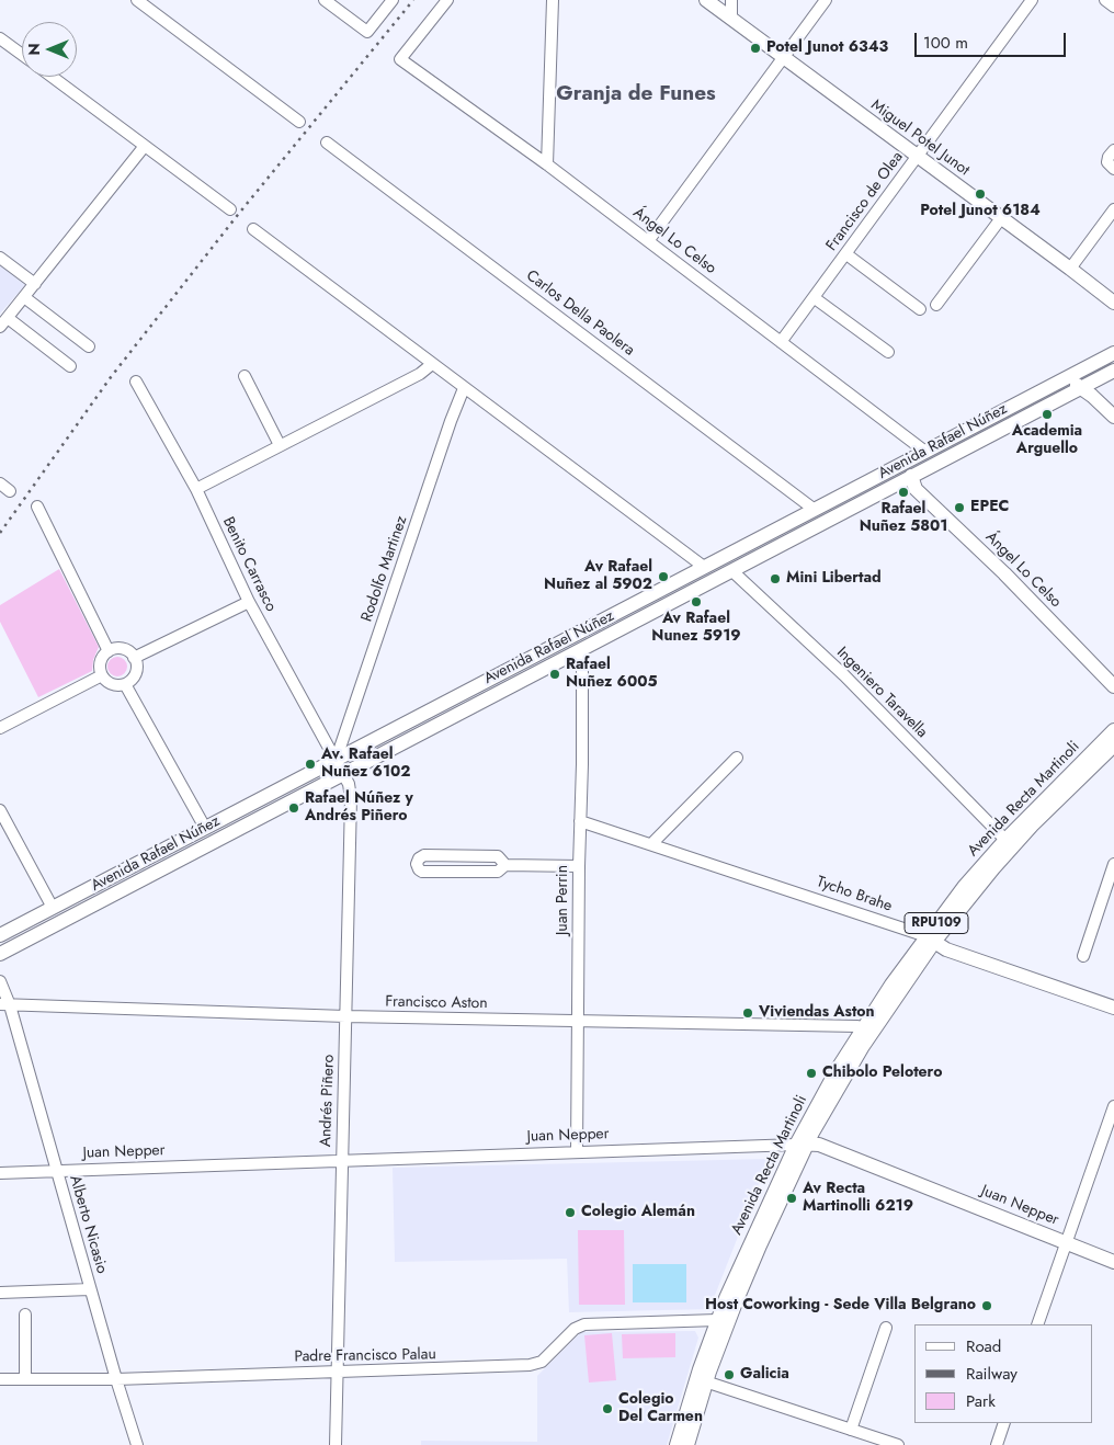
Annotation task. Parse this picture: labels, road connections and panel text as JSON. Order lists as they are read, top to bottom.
{
  "streets": {
    "main road": [
      "Miguel Potel Junot",
      "Ángel Lo Celso",
      "Avenida Rafael Núñez",
      "Avenida Recta Martinoli",
      "Tycho Brahe",
      "RPU109",
      "Juan Nepper"
    ],
    "street": [
      "Francisco de Olea",
      "Carlos Della Paolera",
      "Benito Carrasco",
      "Rodolfo Martinez",
      "Ingeniero Taravella",
      "Juan Perrin",
      "Francisco Aston",
      "Andrés Piñero",
      "Alberto Nicasio",
      "Padre Francisco Palau"
    ]
  },
  "crossings": [
    ["Miguel Potel Junot", "Francisco de Olea"],
    ["Francisco de Olea", "Ángel Lo Celso"],
    ["Ángel Lo Celso", "Avenida Rafael Núñez"],
    ["Carlos Della Paolera", "Avenida Rafael Núñez"],
    ["Avenida Rafael Núñez", "Benito Carrasco"],
    ["Avenida Rafael Núñez", "Rodolfo Martinez"],
    ["Avenida Rafael Núñez", "Ingeniero Taravella"],
    ["Avenida Rafael Núñez", "Juan Perrin"],
    ["Avenida Rafael Núñez", "Andrés Piñero"],
    ["Benito Carrasco", "Rodolfo Martinez"],
    ["Benito Carrasco", "Andrés Piñero"],
    ["Rodolfo Martinez", "Andrés Piñero"],
    ["Ingeniero Taravella", "Avenida Recta Martinoli"],
    ["Avenida Recta Martinoli", "Tycho Brahe"],
    ["Avenida Recta Martinoli", "Francisco Aston"],
    ["Avenida Recta Martinoli", "Juan Nepper"],
    ["Avenida Recta Martinoli", "Padre Francisco Palau"],
    ["Tycho Brahe", "Juan Perrin"],
    ["Juan Perrin", "Francisco Aston"],
    ["Juan Perrin", "Juan Nepper"],
    ["Francisco Aston", "Andrés Piñero"],
    ["Francisco Aston", "Alberto Nicasio"],
    ["Andrés Piñero", "Juan Nepper"],
    ["Andrés Piñero", "Padre Francisco Palau"],
    ["Juan Nepper", "Alberto Nicasio"],
    ["Alberto Nicasio", "Padre Francisco Palau"]
  ],
  "districts": ["Granja de Funes"],
  "places": [
    "Potel Junot 6343",
    "Potel Junot 6184",
    "Academia Arguello",
    "Rafael Nuñez 5801",
    "EPEC",
    "Av Rafael Nuñez al 5902",
    "Mini Libertad",
    "Av Rafael Nunez 5919",
    "Rafael Nuñez 6005",
    "Av. Rafael Nuñez 6102",
    "Rafael Núñez y Andrés Piñero",
    "Viviendas Aston",
    "Chibolo Pelotero",
    "Av Recta Martinolli 6219",
    "Colegio Alemán",
    "Host Coworking - Sede Villa Belgrano",
    "Galicia",
    "Colegio Del Carmen"
  ],
  "legend": ["Road", "Railway", "Park"],
  "scale_bar": "100 m",
  "north": "left"
}
